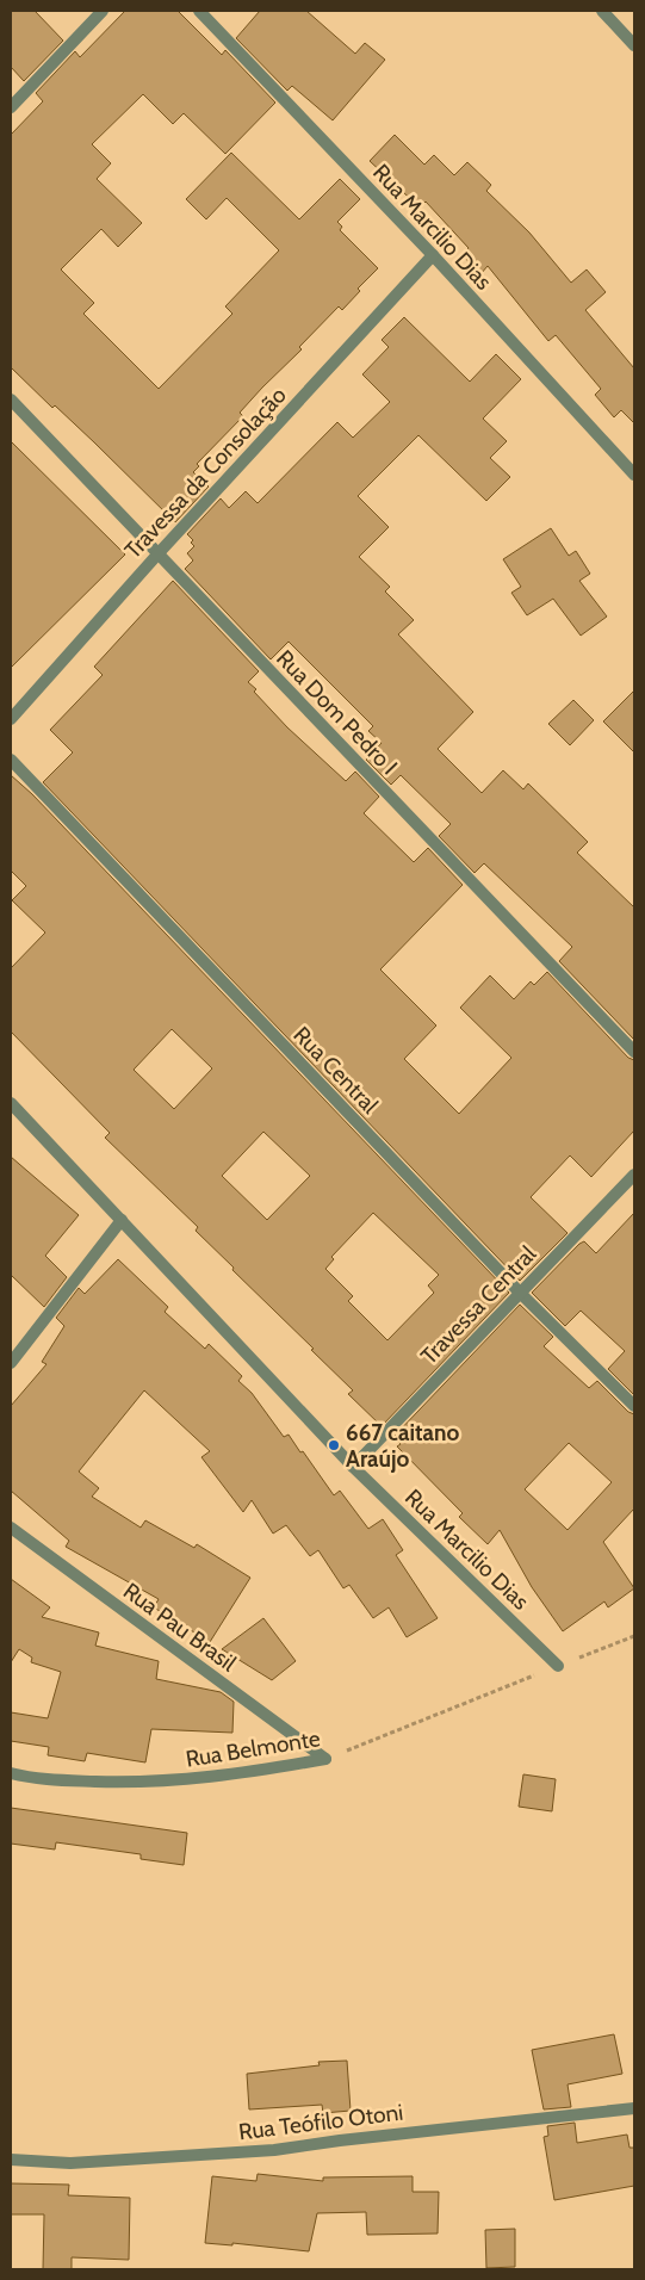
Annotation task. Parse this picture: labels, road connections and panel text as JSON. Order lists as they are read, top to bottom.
{
  "streets": {
    "street": [
      "Rua Marcilio Dias",
      "Travessa da Consolação",
      "Rua Dom Pedro I",
      "Rua Central",
      "Travessa Central",
      "Rua Pau Brasil",
      "Rua Belmonte",
      "Rua Teófilo Otoni"
    ]
  },
  "crossings": [
    ["Rua Marcilio Dias", "Travessa da Consolação"],
    ["Rua Marcilio Dias", "Travessa Central"],
    ["Rua Marcilio Dias", "Rua Belmonte"],
    ["Travessa da Consolação", "Rua Dom Pedro I"],
    ["Rua Central", "Travessa Central"],
    ["Rua Pau Brasil", "Rua Belmonte"]
  ],
  "places": ["667 caitano Araújo"]
}
